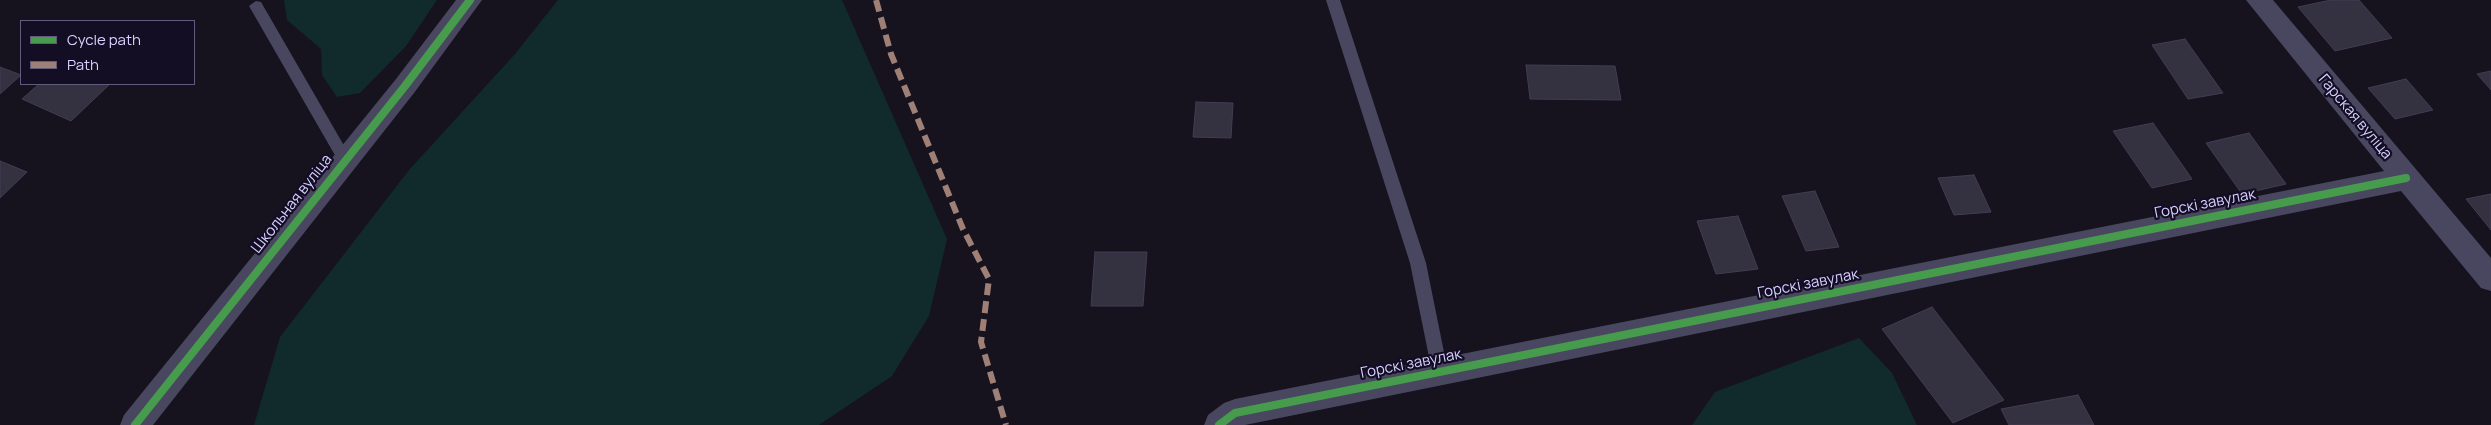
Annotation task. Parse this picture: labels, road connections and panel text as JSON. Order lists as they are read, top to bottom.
{
  "streets": {
    "street": ["Гарская вуліца", "Школьная вуліца", "Горскі завулак"]
  },
  "crossings": [
    ["Гарская вуліца", "Горскі завулак"]
  ],
  "legend": ["Cycle path", "Path"]
}
